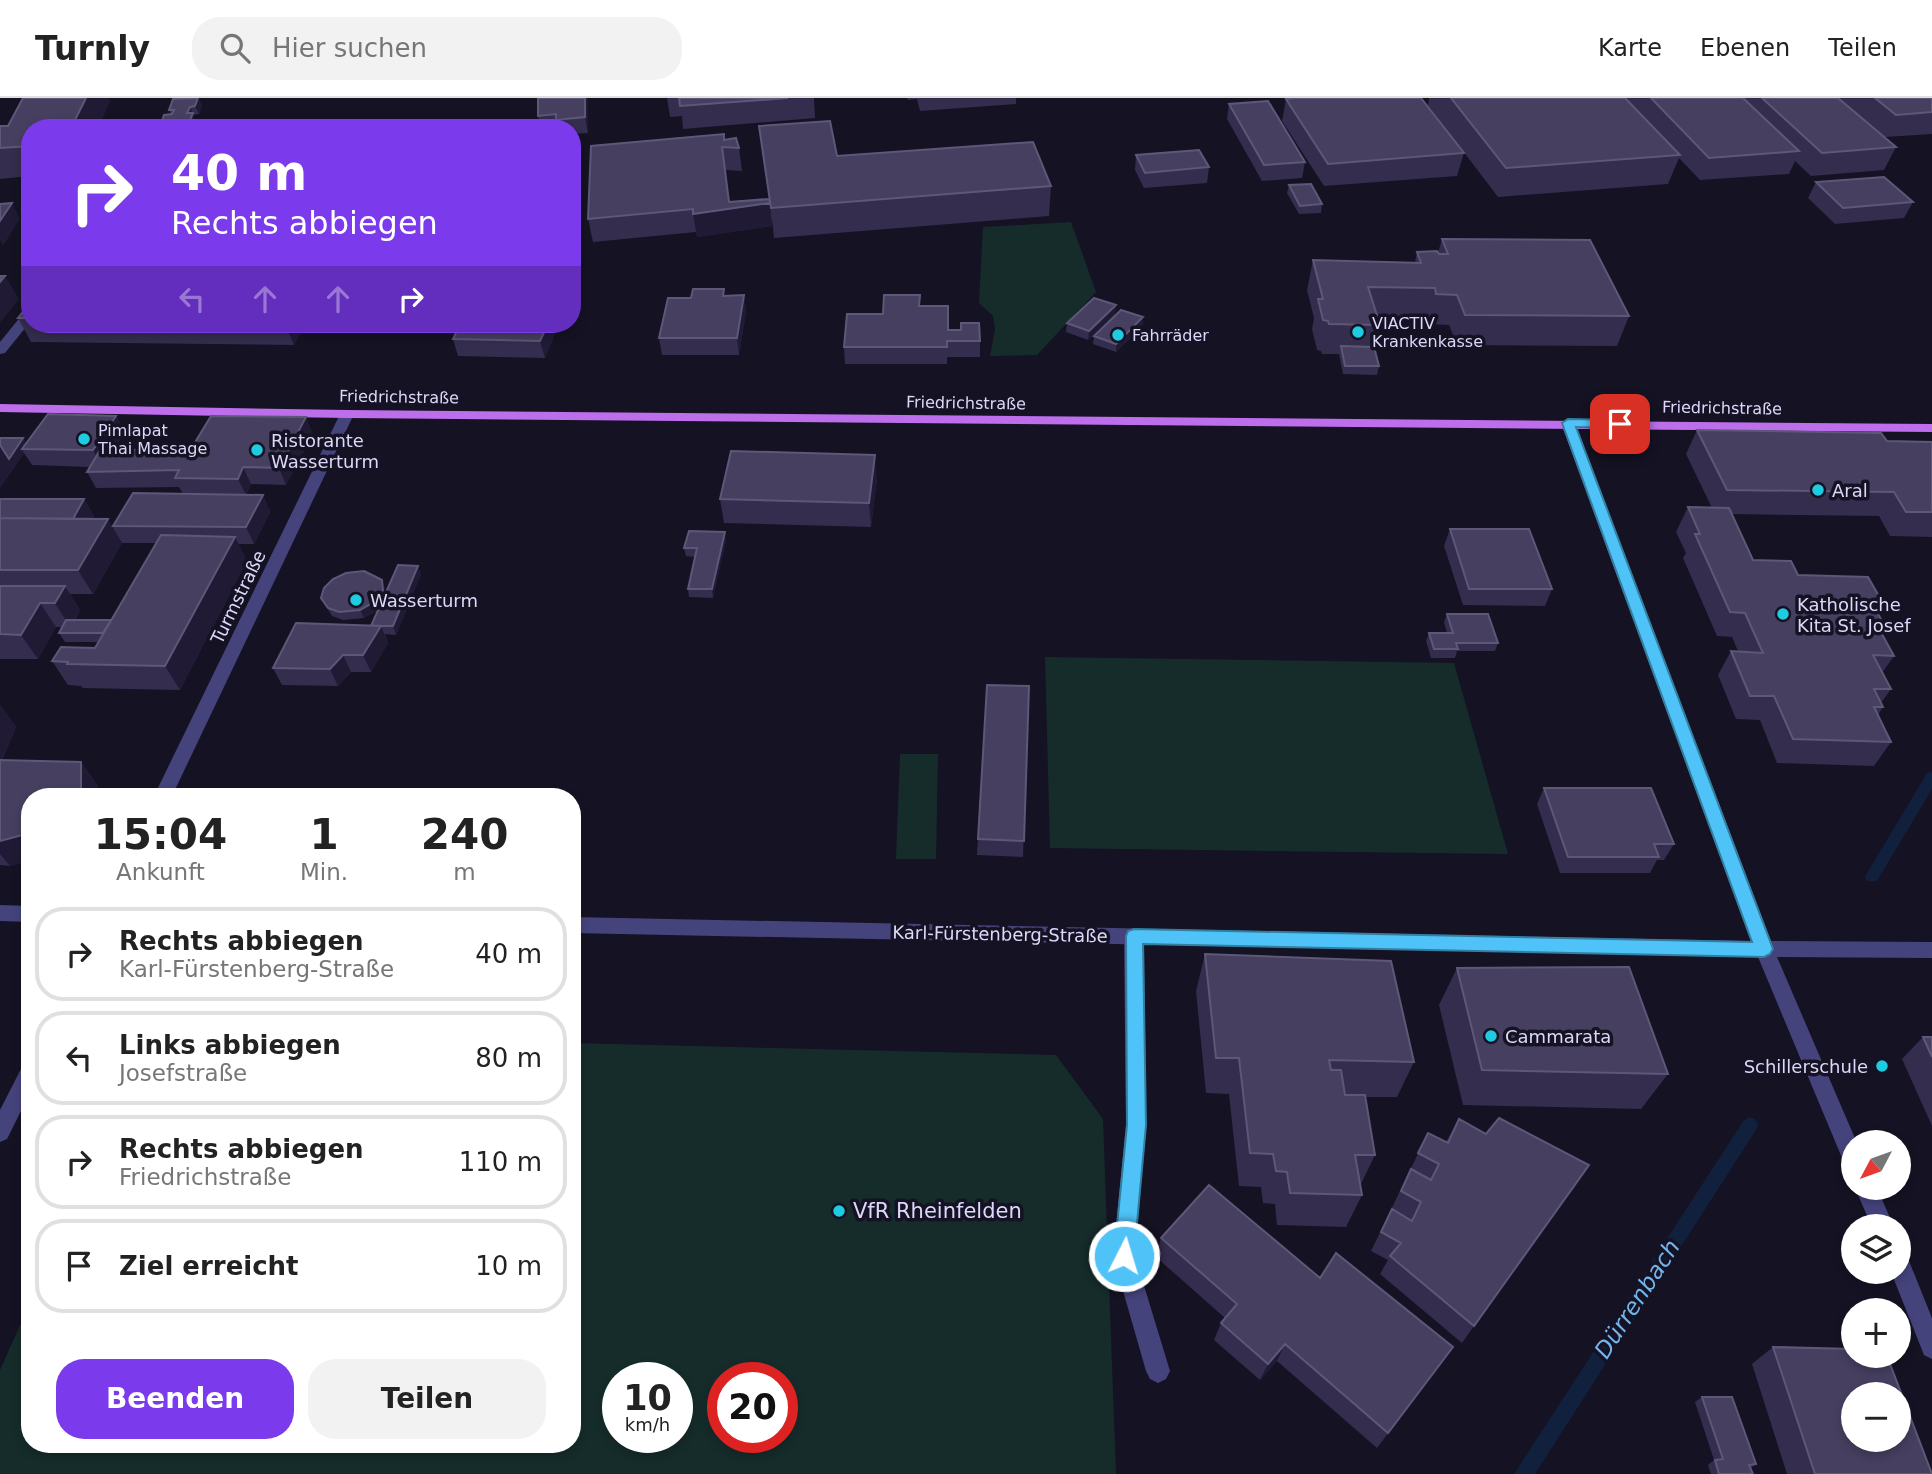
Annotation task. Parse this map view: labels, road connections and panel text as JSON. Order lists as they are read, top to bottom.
{
  "streets": {
    "main road": ["Friedrichstraße"],
    "street": ["Turmstraße", "Karl-Fürstenberg-Straße"]
  },
  "crossings": [
    ["Friedrichstraße", "Turmstraße"]
  ],
  "water": ["Dürrenbach"],
  "places": [
    "VIACTIV Krankenkasse",
    "Fahrräder",
    "Pimlapat Thai Massage",
    "Ristorante Wasserturm",
    "Aral",
    "Wasserturm",
    "Katholische Kita St. Josef",
    "Cammarata",
    "Schillerschule",
    "VfR Rheinfelden"
  ],
  "north": "bottom left",
  "page": {
    "header": "Turnly",
    "search": "Hier suchen",
    "nav": ["Karte", "Ebenen", "Teilen"],
    "turn": ["40 m", "Rechts abbiegen"],
    "eta": [
      "15:04",
      "Ankunft",
      "1",
      "Min.",
      "240",
      "m"
    ],
    "list": [
      {
        "name": "Rechts abbiegen",
        "note": "Karl-Fürstenberg-Straße",
        "value": "40 m"
      },
      {
        "name": "Links abbiegen",
        "note": "Josefstraße",
        "value": "80 m"
      },
      {
        "name": "Rechts abbiegen",
        "note": "Friedrichstraße",
        "value": "110 m"
      },
      {
        "name": "Ziel erreicht",
        "value": "10 m"
      }
    ],
    "map_buttons": ["+", "−"],
    "buttons": ["Beenden", "Teilen"],
    "speed": "10 km/h",
    "limit": "20"
  }
}
